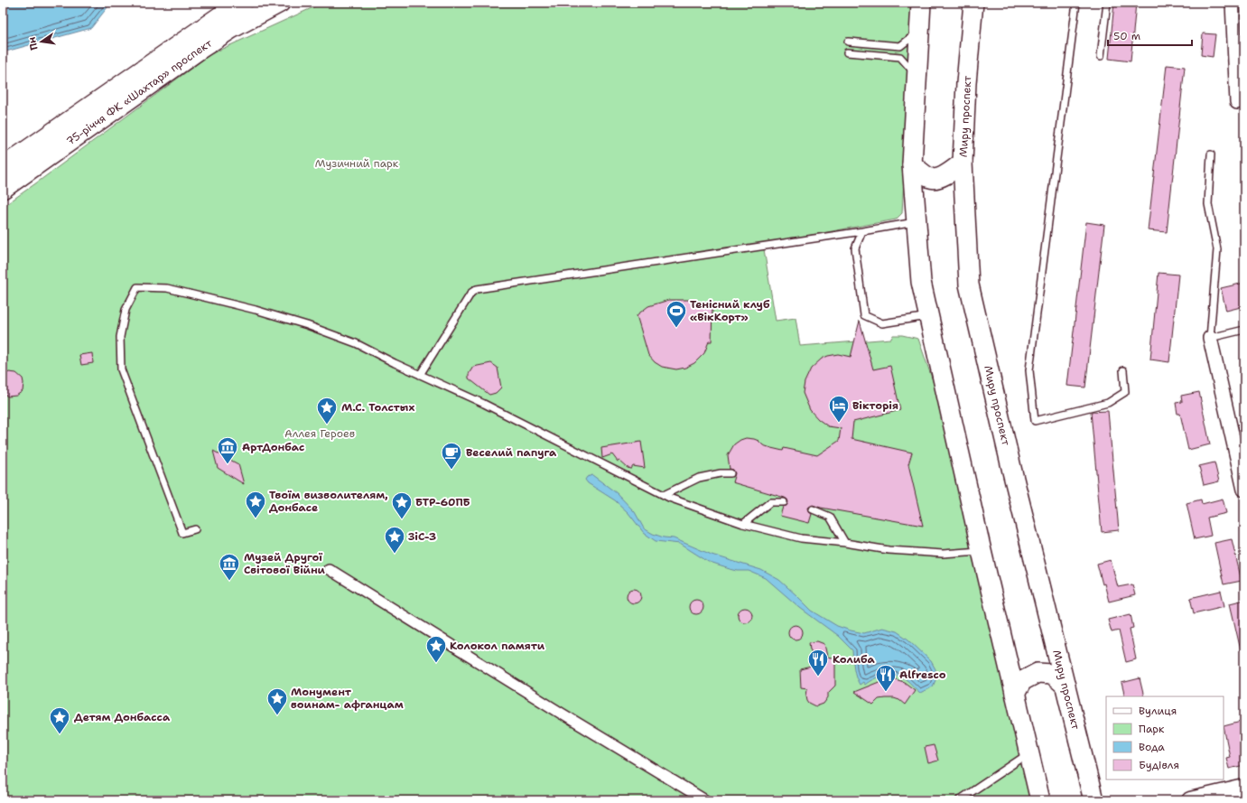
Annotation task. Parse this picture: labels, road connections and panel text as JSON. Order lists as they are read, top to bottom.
{
  "streets": {
    "main road": ["75-річчя ФК «Шахтар» проспект", "Миру проспект"]
  },
  "parks": ["Музичний парк", "Аллея Героев"],
  "places": {
    "sports": ["Тенісний клуб «ВікКорт»"],
    "hotel": ["Вікторія"],
    "place": [
      "М.С. Толстых",
      "Твоїм визволителям, Донбасе",
      "БТР-60ПБ",
      "ЗіС-3",
      "Колокол памяти",
      "Монумент воинам- афганцам",
      "Детям Донбасса"
    ],
    "museum": ["АртДонбас", "Музей Другої Світової Війни"],
    "cafe": ["Веселий папуга"],
    "restaurant": ["Колиба", "Alfresco"]
  },
  "legend": [
    "Вулиця",
    "Парк",
    "Вода",
    "Будівля"
  ],
  "scale_bar": "50 m",
  "north": "left"
}
